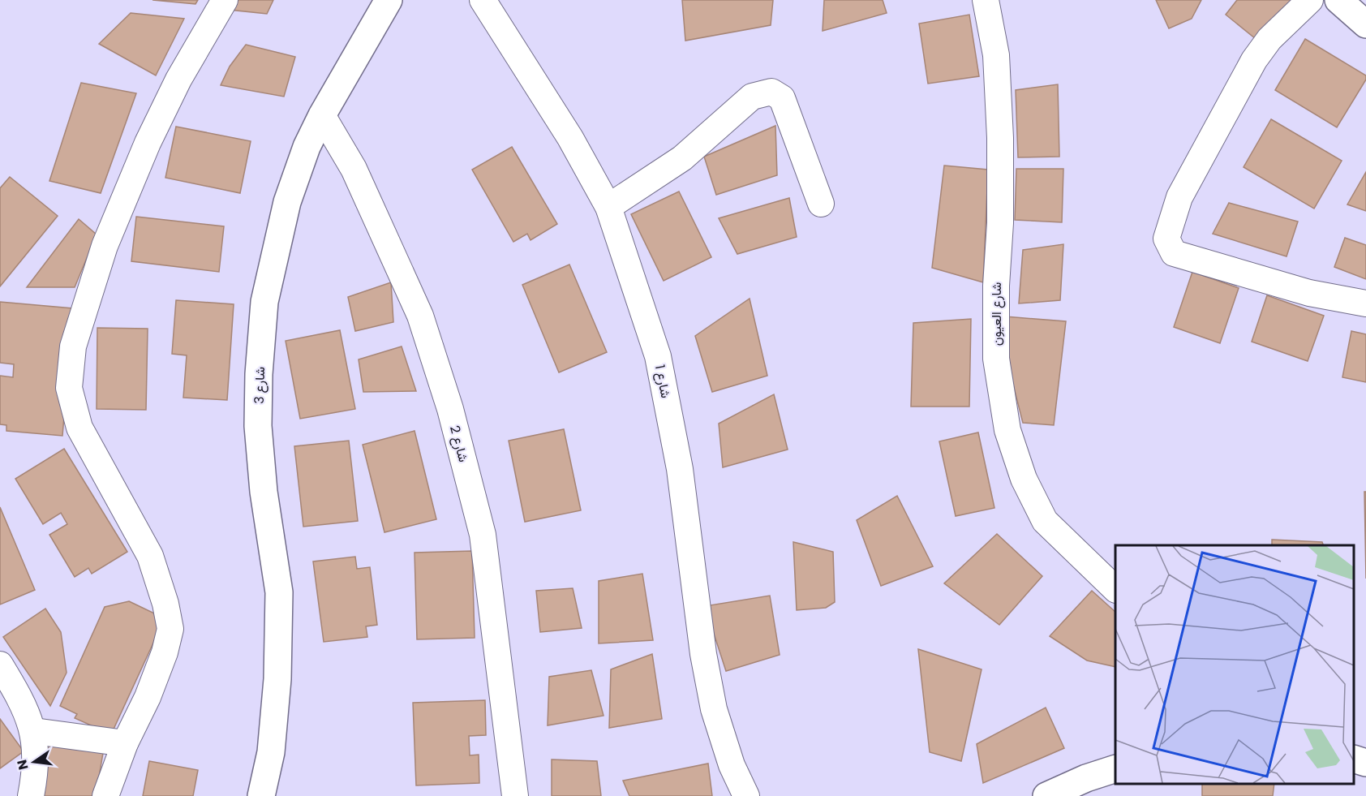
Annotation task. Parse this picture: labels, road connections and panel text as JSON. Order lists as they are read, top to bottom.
{
  "streets": {
    "street": [
      "شارع العيون",
      "شارع 1",
      "شارع 3",
      "شارع 2"
    ]
  },
  "crossings": [
    ["شارع 3", "شارع 2"]
  ],
  "north": "left"
}
